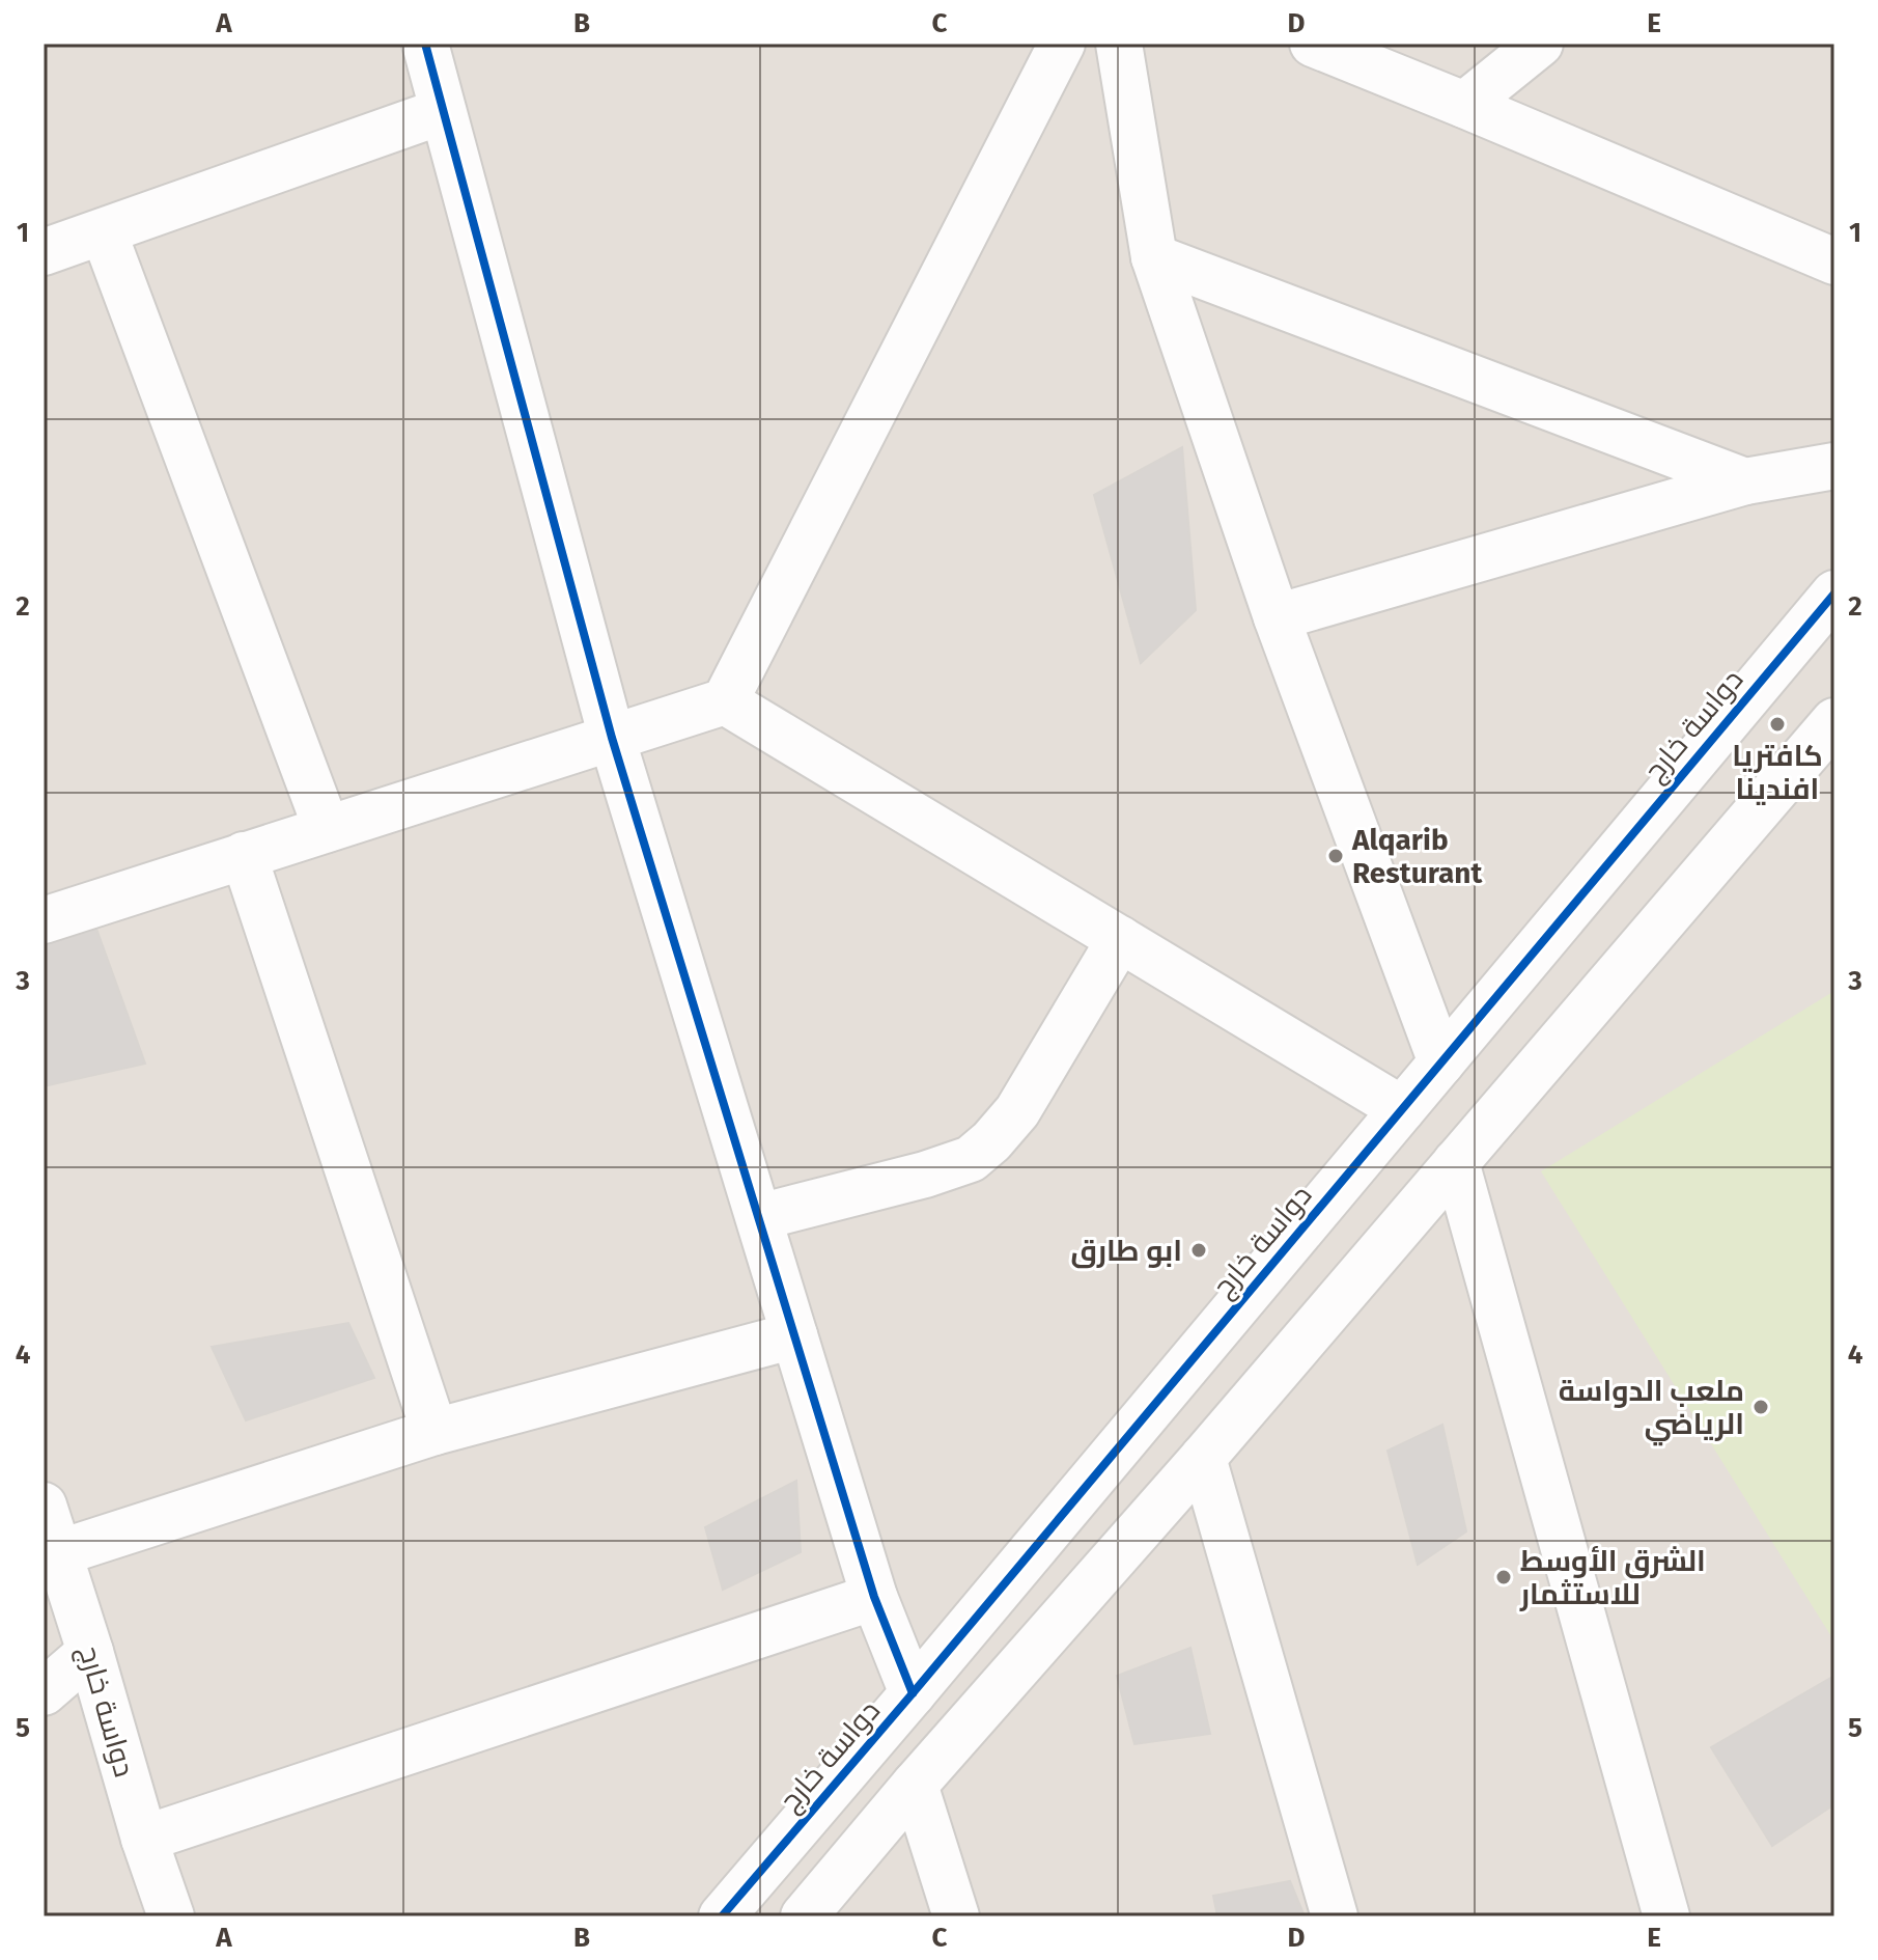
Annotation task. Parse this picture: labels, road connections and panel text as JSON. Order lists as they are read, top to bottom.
{
  "streets": {
    "street": ["دواسة خارج"]
  },
  "places": [
    "كافتريا افندينا",
    "Alqarib Resturant",
    "ابو طارق",
    "ملعب الدواسة الرياضي",
    "الشرق الأوسط للاستثمار"
  ],
  "grid": {
    "columns": [
      "A",
      "B",
      "C",
      "D",
      "E"
    ],
    "rows": [
      "1",
      "2",
      "3",
      "4",
      "5"
    ]
  }
}
